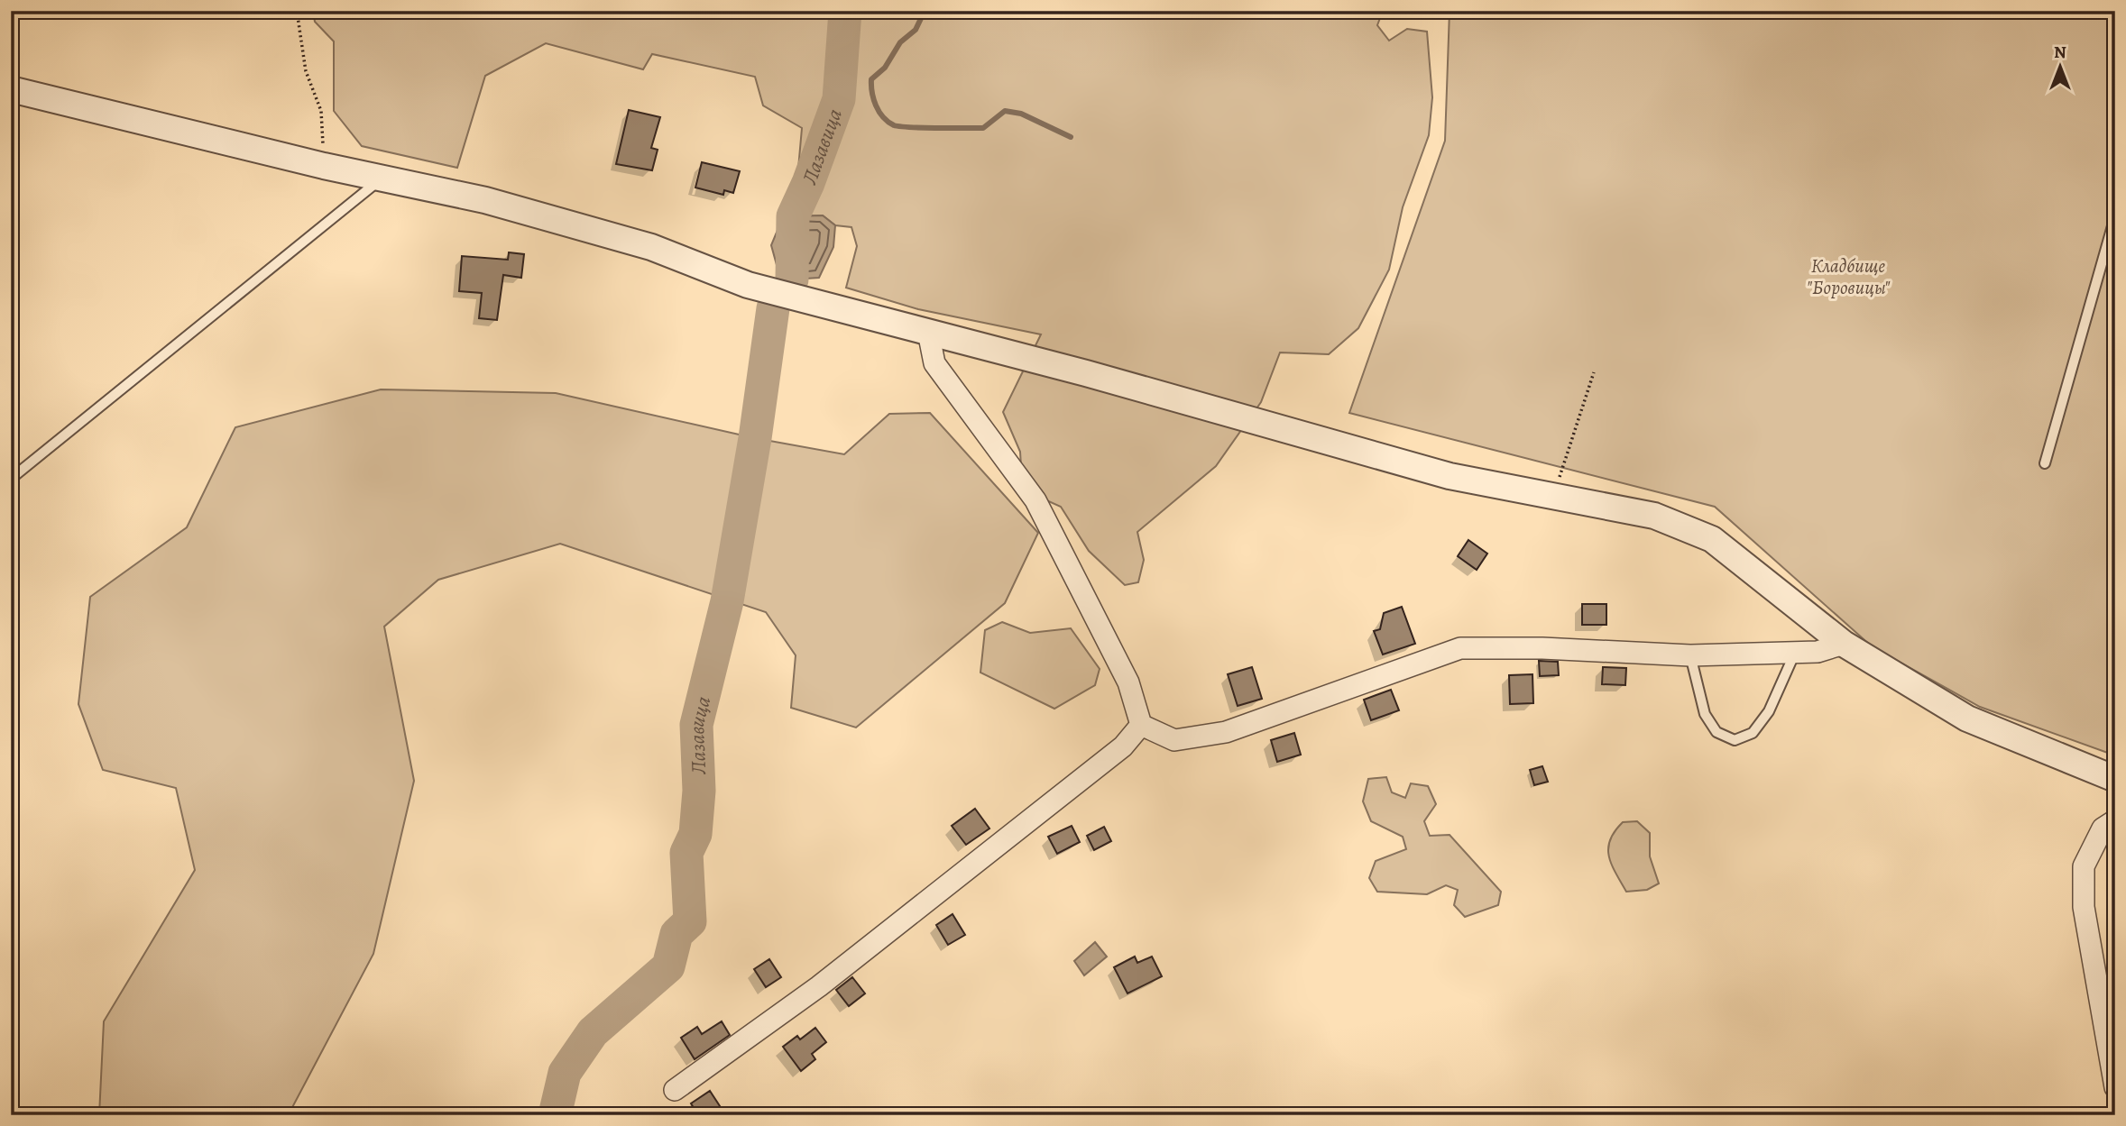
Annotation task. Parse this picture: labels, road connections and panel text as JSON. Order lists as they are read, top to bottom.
{
  "water": ["Лазавица"],
  "parks": ["Кладбище \"Боровицы\""],
  "north": "top"
}
